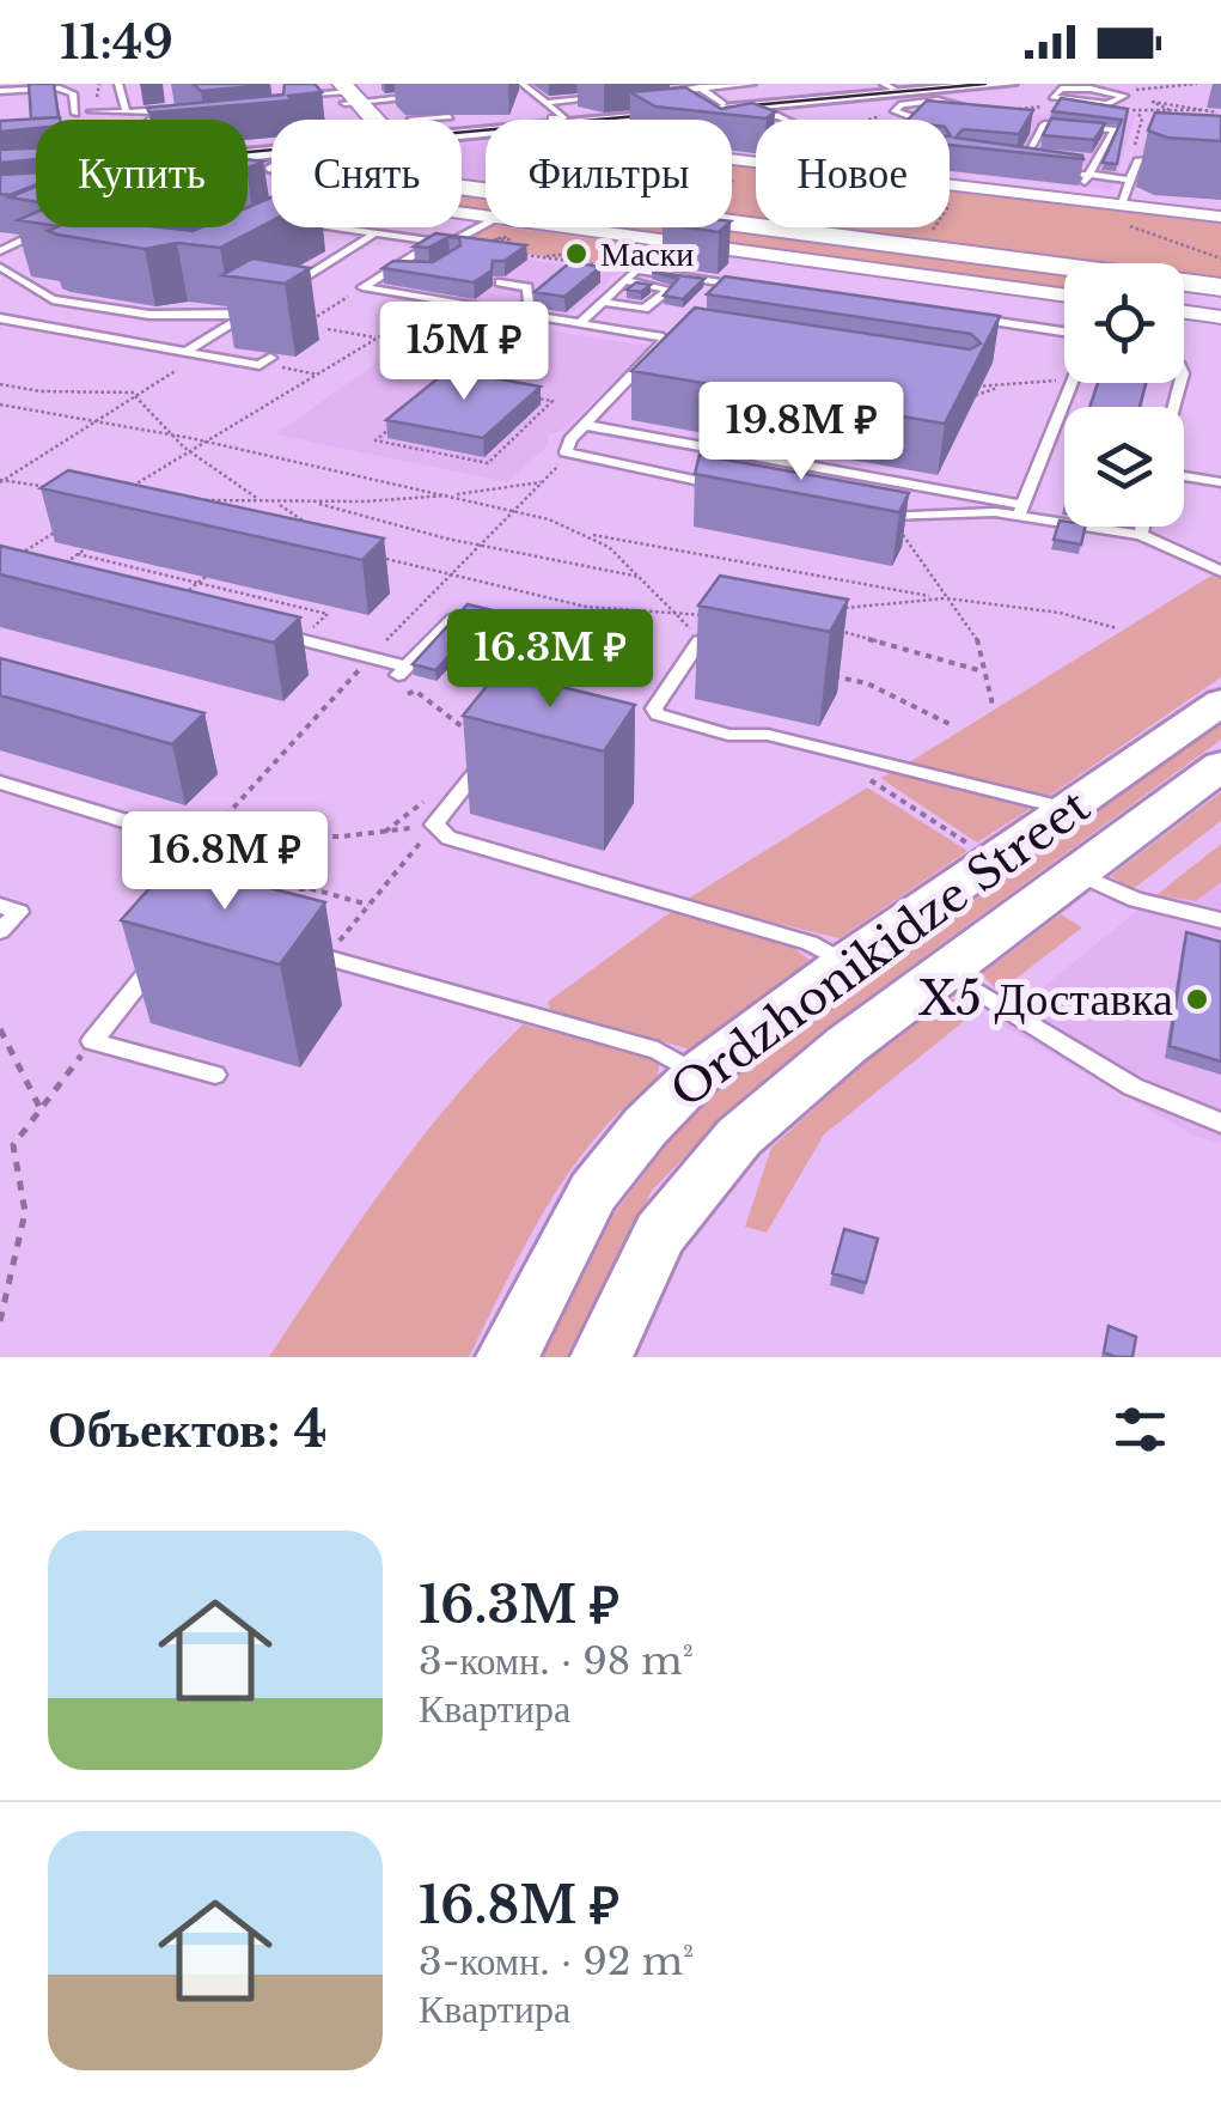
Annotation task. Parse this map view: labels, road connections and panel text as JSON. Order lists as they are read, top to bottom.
{
  "streets": {
    "street": ["Ordzhonikidze Street"]
  },
  "places": ["Маски", "X5 Доставка"],
  "page": {
    "status": "11:49",
    "chip": [
      "Купить",
      "Снять",
      "Фильтры",
      "Новое"
    ],
    "price": [
      "15M ₽",
      "19.8M ₽",
      "16.3M ₽",
      "16.8M ₽"
    ],
    "heading": "Объектов: 4",
    "list": [
      {
        "name": "16.3M ₽",
        "note": "3-комн. · 98 m² · Квартира"
      },
      {
        "name": "16.8M ₽",
        "note": "3-комн. · 92 m² · Квартира"
      }
    ]
  }
}
